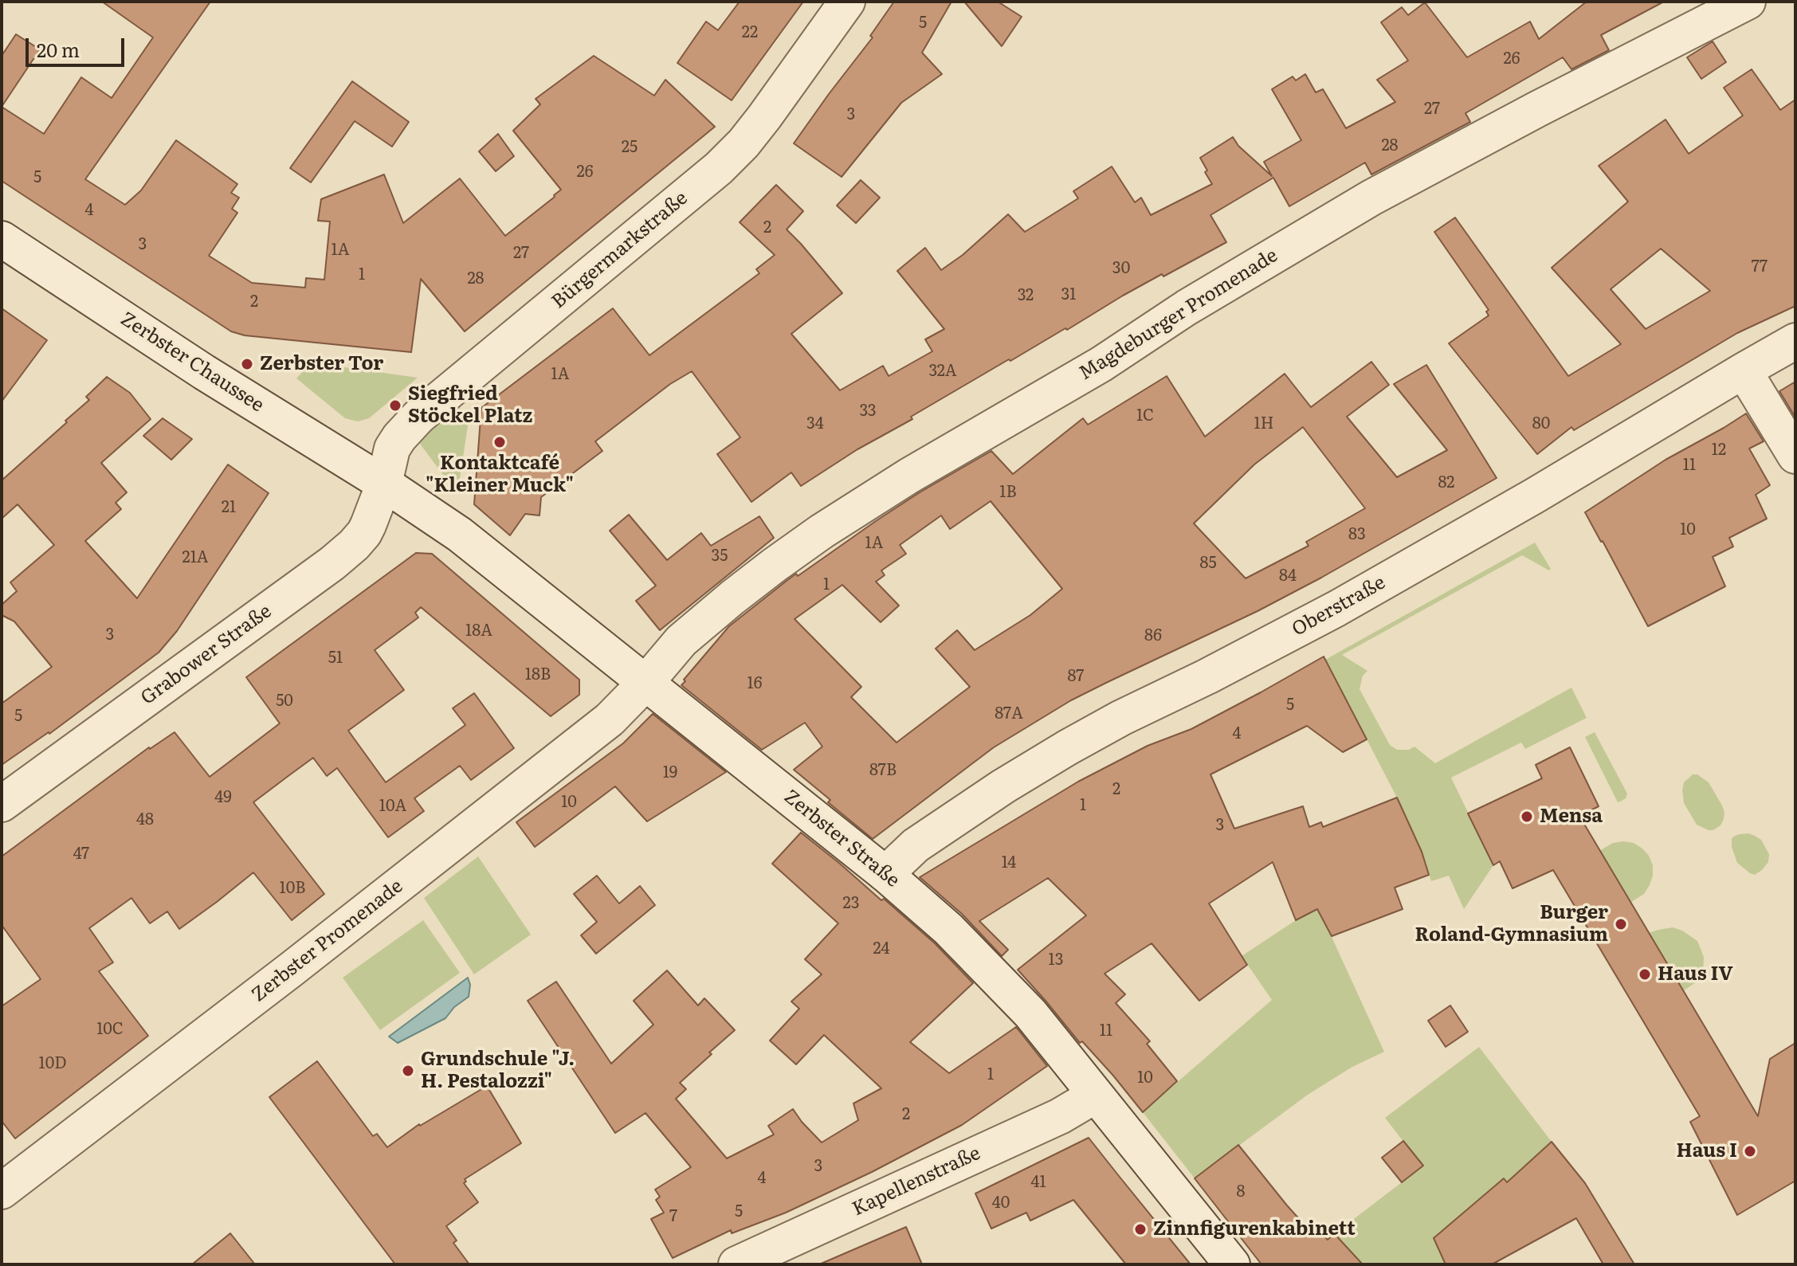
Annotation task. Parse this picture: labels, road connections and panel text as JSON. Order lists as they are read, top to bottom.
{
  "streets": {
    "street": [
      "Bürgermarkstraße",
      "Magdeburger Promenade",
      "Zerbster Chaussee",
      "Oberstraße",
      "Grabower Straße",
      "Zerbster Straße",
      "Zerbster Promenade",
      "Kapellenstraße"
    ]
  },
  "crossings": [
    ["Bürgermarkstraße", "Zerbster Chaussee"],
    ["Bürgermarkstraße", "Grabower Straße"],
    ["Bürgermarkstraße", "Zerbster Straße"],
    ["Magdeburger Promenade", "Zerbster Straße"],
    ["Magdeburger Promenade", "Zerbster Promenade"],
    ["Zerbster Chaussee", "Grabower Straße"],
    ["Zerbster Chaussee", "Zerbster Straße"],
    ["Oberstraße", "Zerbster Straße"],
    ["Grabower Straße", "Zerbster Straße"],
    ["Zerbster Straße", "Zerbster Promenade"],
    ["Zerbster Straße", "Kapellenstraße"]
  ],
  "places": [
    "Zerbster Tor",
    "Siegfried Stöckel Platz",
    "Kontaktcafé \"Kleiner Muck\"",
    "Mensa",
    "Burger Roland-Gymnasium",
    "Haus IV",
    "Grundschule \"J. H. Pestalozzi\"",
    "Haus I",
    "Zinnfigurenkabinett"
  ],
  "house_numbers": [
    "5",
    "22",
    "26",
    "27",
    "3",
    "28",
    "25",
    "26",
    "5",
    "4",
    "2",
    "3",
    "1A",
    "27",
    "77",
    "30",
    "1",
    "28",
    "31",
    "32",
    "2",
    "32A",
    "1A",
    "33",
    "1C",
    "34",
    "1H",
    "80",
    "12",
    "11",
    "82",
    "1B",
    "21",
    "10",
    "83",
    "1A",
    "35",
    "21A",
    "85",
    "84",
    "1",
    "18A",
    "3",
    "86",
    "51",
    "18B",
    "87",
    "16",
    "50",
    "5",
    "87A",
    "5",
    "4",
    "87B",
    "19",
    "2",
    "49",
    "10",
    "1",
    "10A",
    "48",
    "3",
    "47",
    "14",
    "10B",
    "23",
    "24",
    "13",
    "10C",
    "11",
    "10D",
    "1",
    "10",
    "2",
    "3",
    "4",
    "41",
    "8",
    "40",
    "5",
    "7"
  ],
  "scale_bar": "20 m"
}
